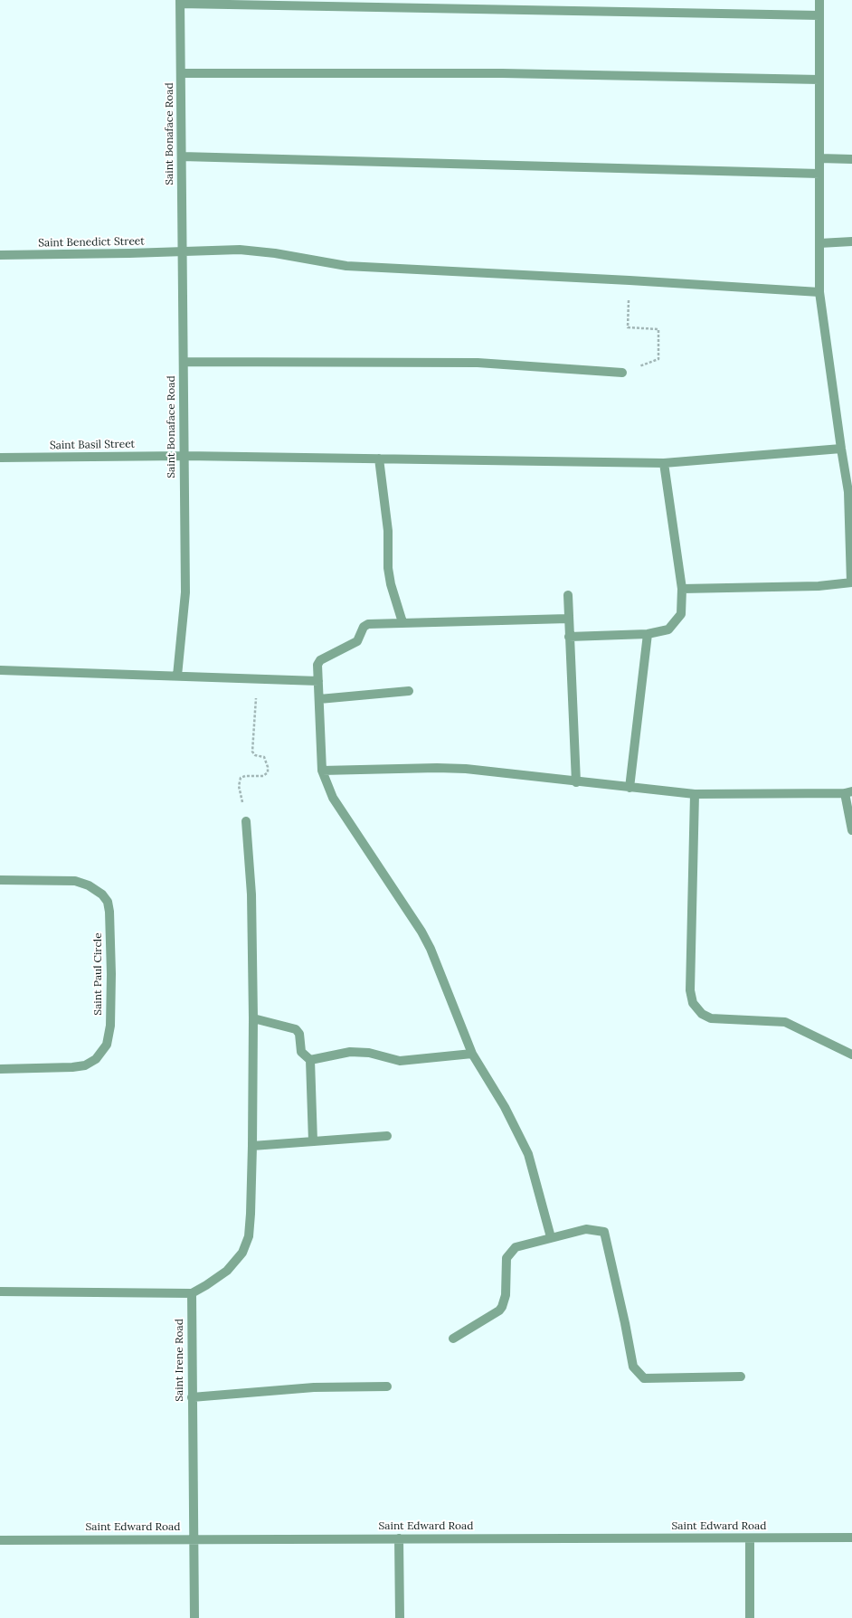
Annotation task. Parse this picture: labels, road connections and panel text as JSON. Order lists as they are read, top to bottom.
{
  "streets": {
    "street": [
      "Saint Bonaface Road",
      "Saint Benedict Street",
      "Saint Basil Street",
      "Saint Paul Circle",
      "Saint Irene Road",
      "Saint Edward Road"
    ]
  },
  "crossings": [
    ["Saint Bonaface Road", "Saint Benedict Street"],
    ["Saint Bonaface Road", "Saint Basil Street"],
    ["Saint Irene Road", "Saint Edward Road"]
  ]
}
